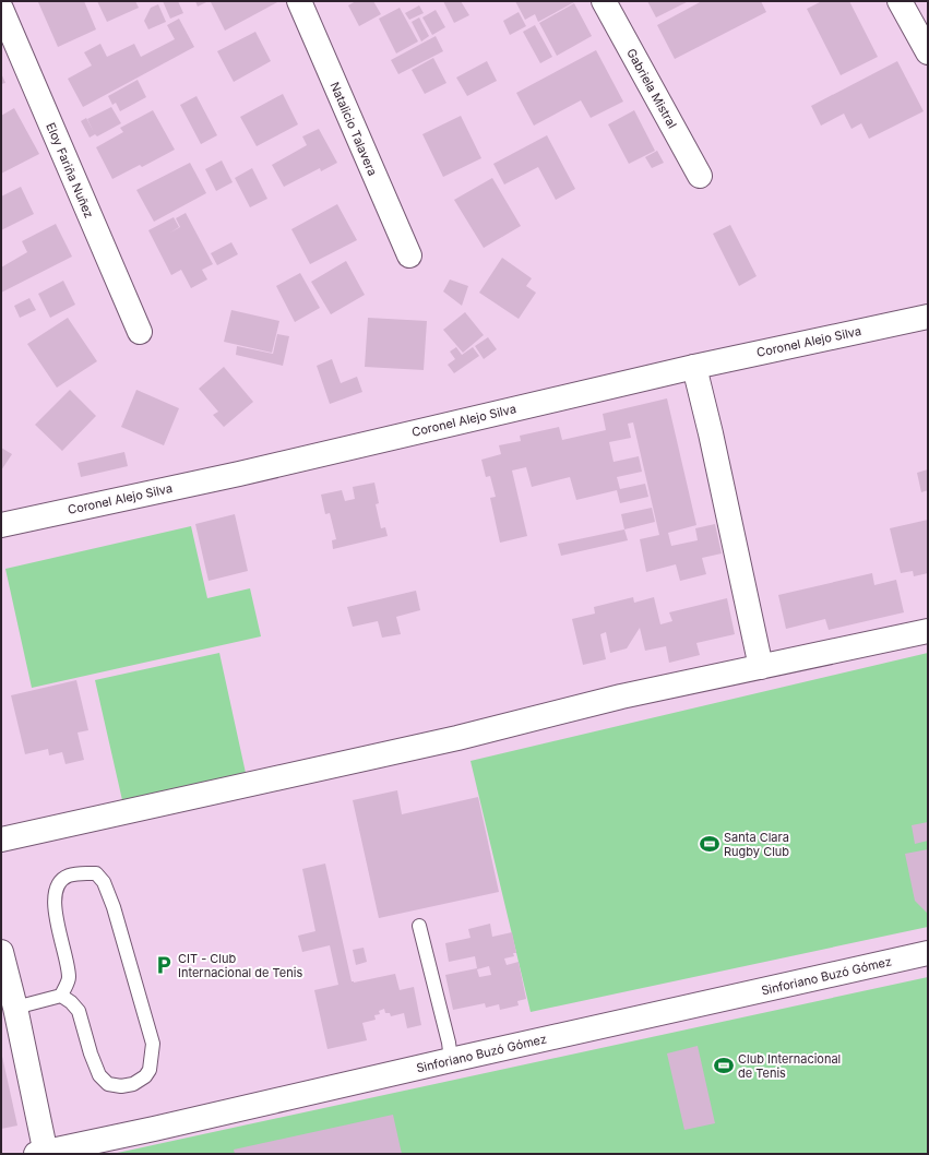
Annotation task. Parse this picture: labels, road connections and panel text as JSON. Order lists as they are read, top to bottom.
{
  "streets": {
    "street": [
      "Gabriela Mistral",
      "Natalicio Talavera",
      "Eloy Fariña Nuñez",
      "Coronel Alejo Silva",
      "Sinforiano Buzó Gómez"
    ]
  },
  "places": {
    "sports": ["Santa Clara Rugby Club", "Club Internacional de Tenis"],
    "parking": ["CIT - Club Internacional de Tenis"]
  }
}
